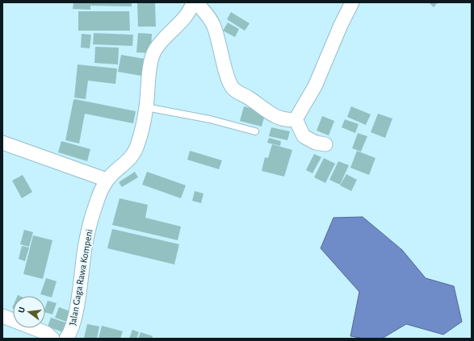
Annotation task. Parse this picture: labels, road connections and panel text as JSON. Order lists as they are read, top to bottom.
{
  "streets": {
    "street": ["Jalan Gaga Rawa Kompeni"]
  },
  "north": "left"
}
